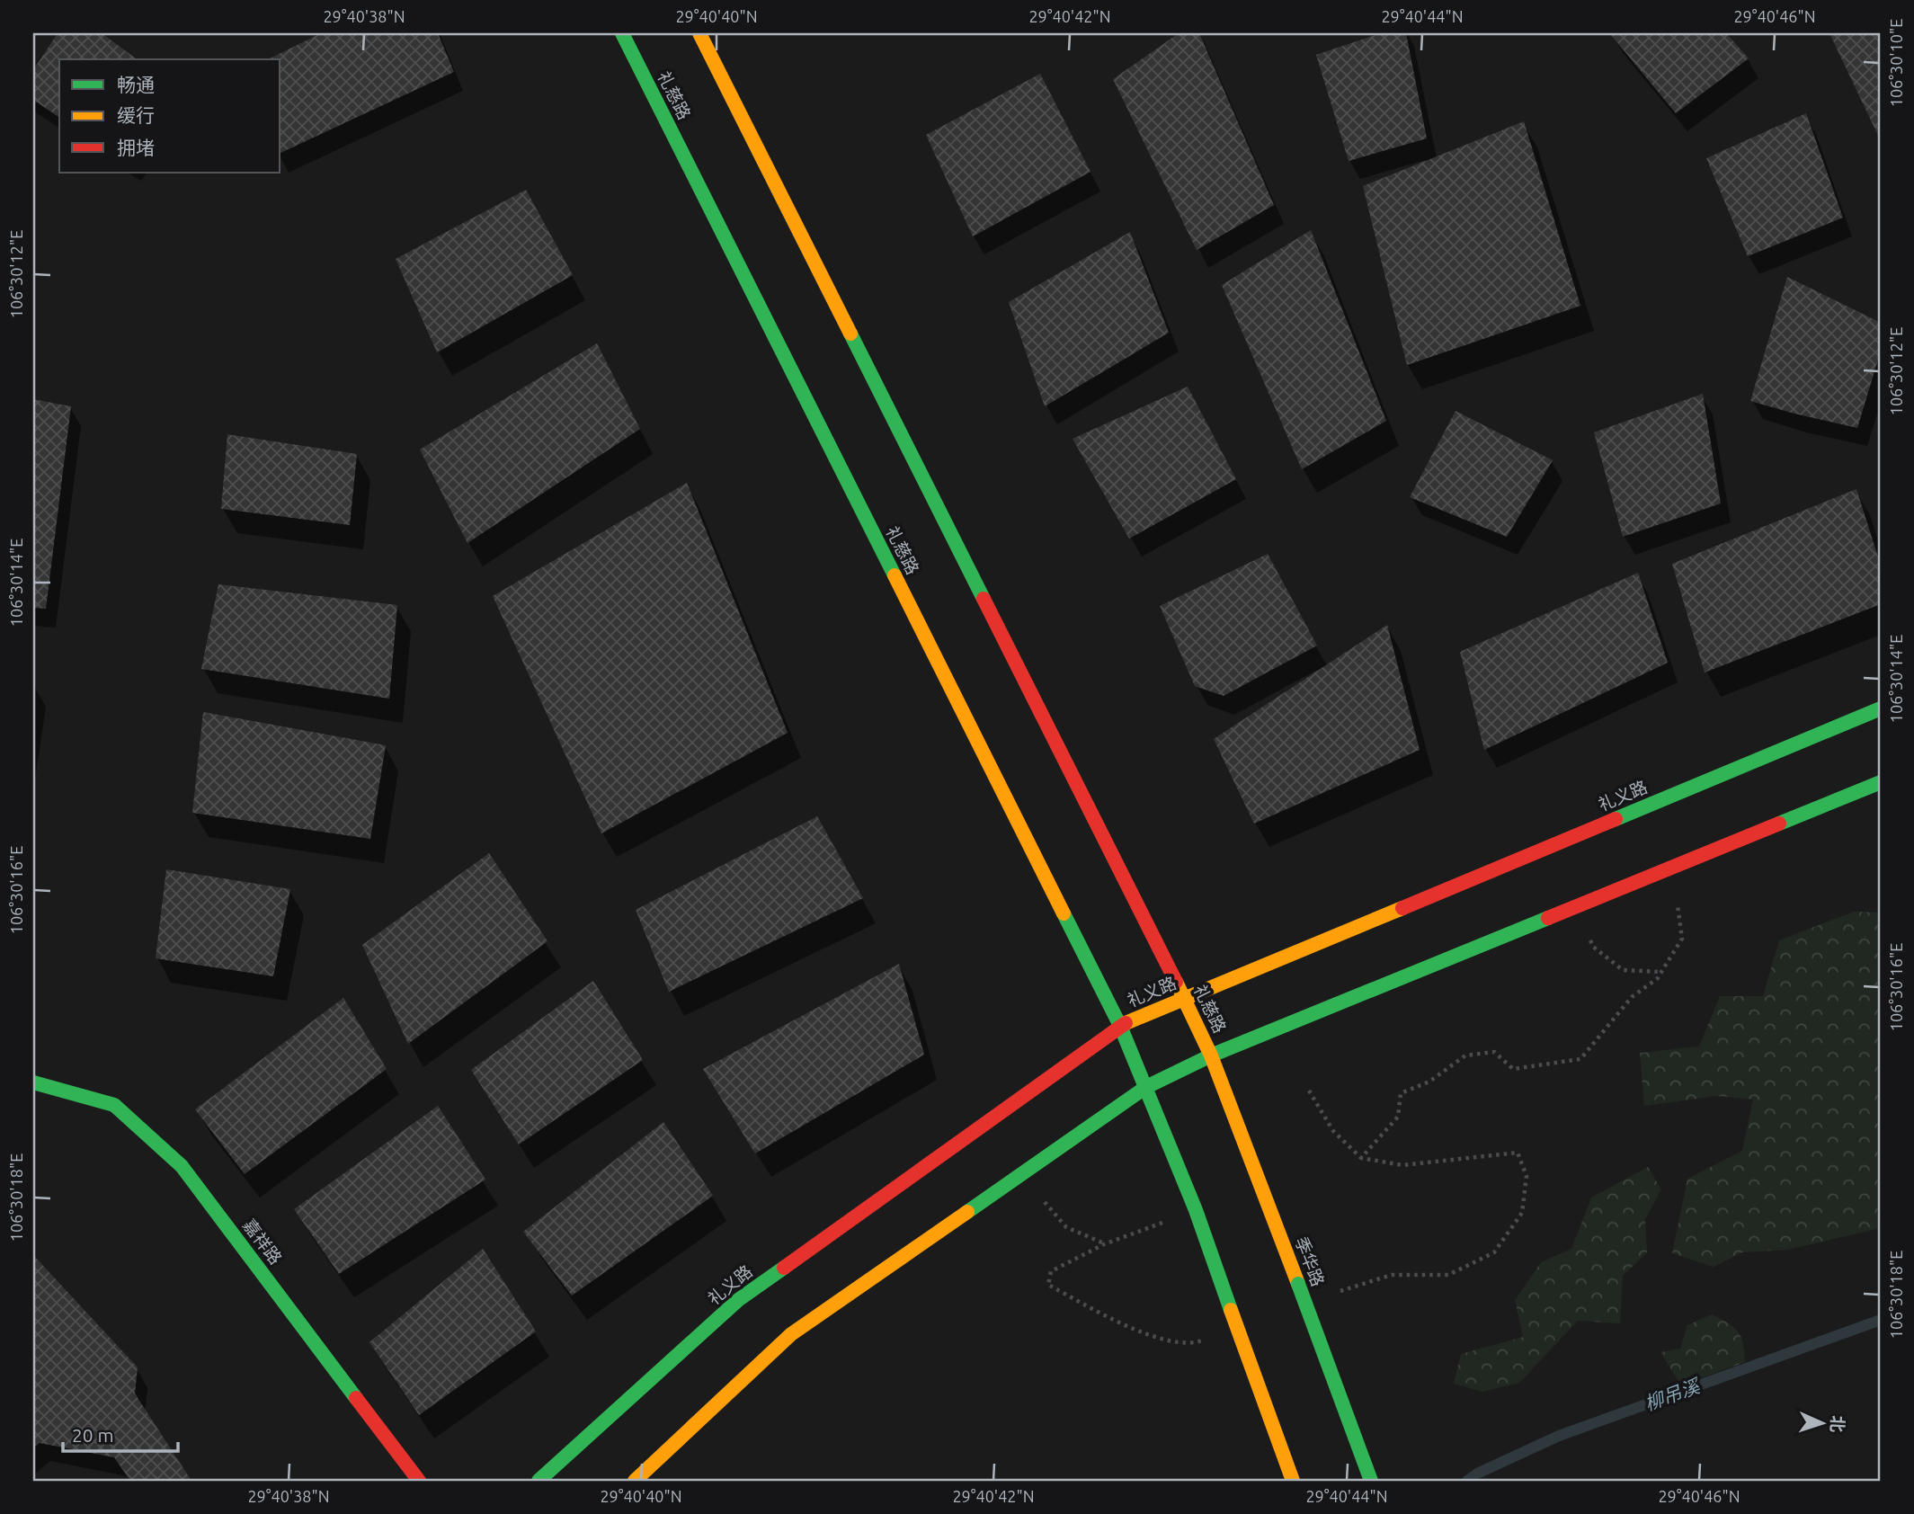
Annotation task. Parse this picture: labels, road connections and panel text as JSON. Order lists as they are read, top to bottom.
{
  "streets": {
    "main road": [
      "礼慈路",
      "礼义路",
      "嘉祥路",
      "季华路"
    ]
  },
  "crossings": [
    ["礼慈路", "礼义路"],
    ["礼慈路", "季华路"]
  ],
  "water": ["柳吊溪"],
  "legend": ["畅通", "缓行", "拥堵"],
  "scale_bar": "20 m",
  "north": "right",
  "coordinates": [
    "29°40'38\"N",
    "29°40'40\"N",
    "29°40'42\"N",
    "29°40'44\"N",
    "29°40'46\"N",
    "106°30'10\"E",
    "106°30'12\"E",
    "106°30'14\"E",
    "106°30'16\"E",
    "106°30'18\"E"
  ]
}
